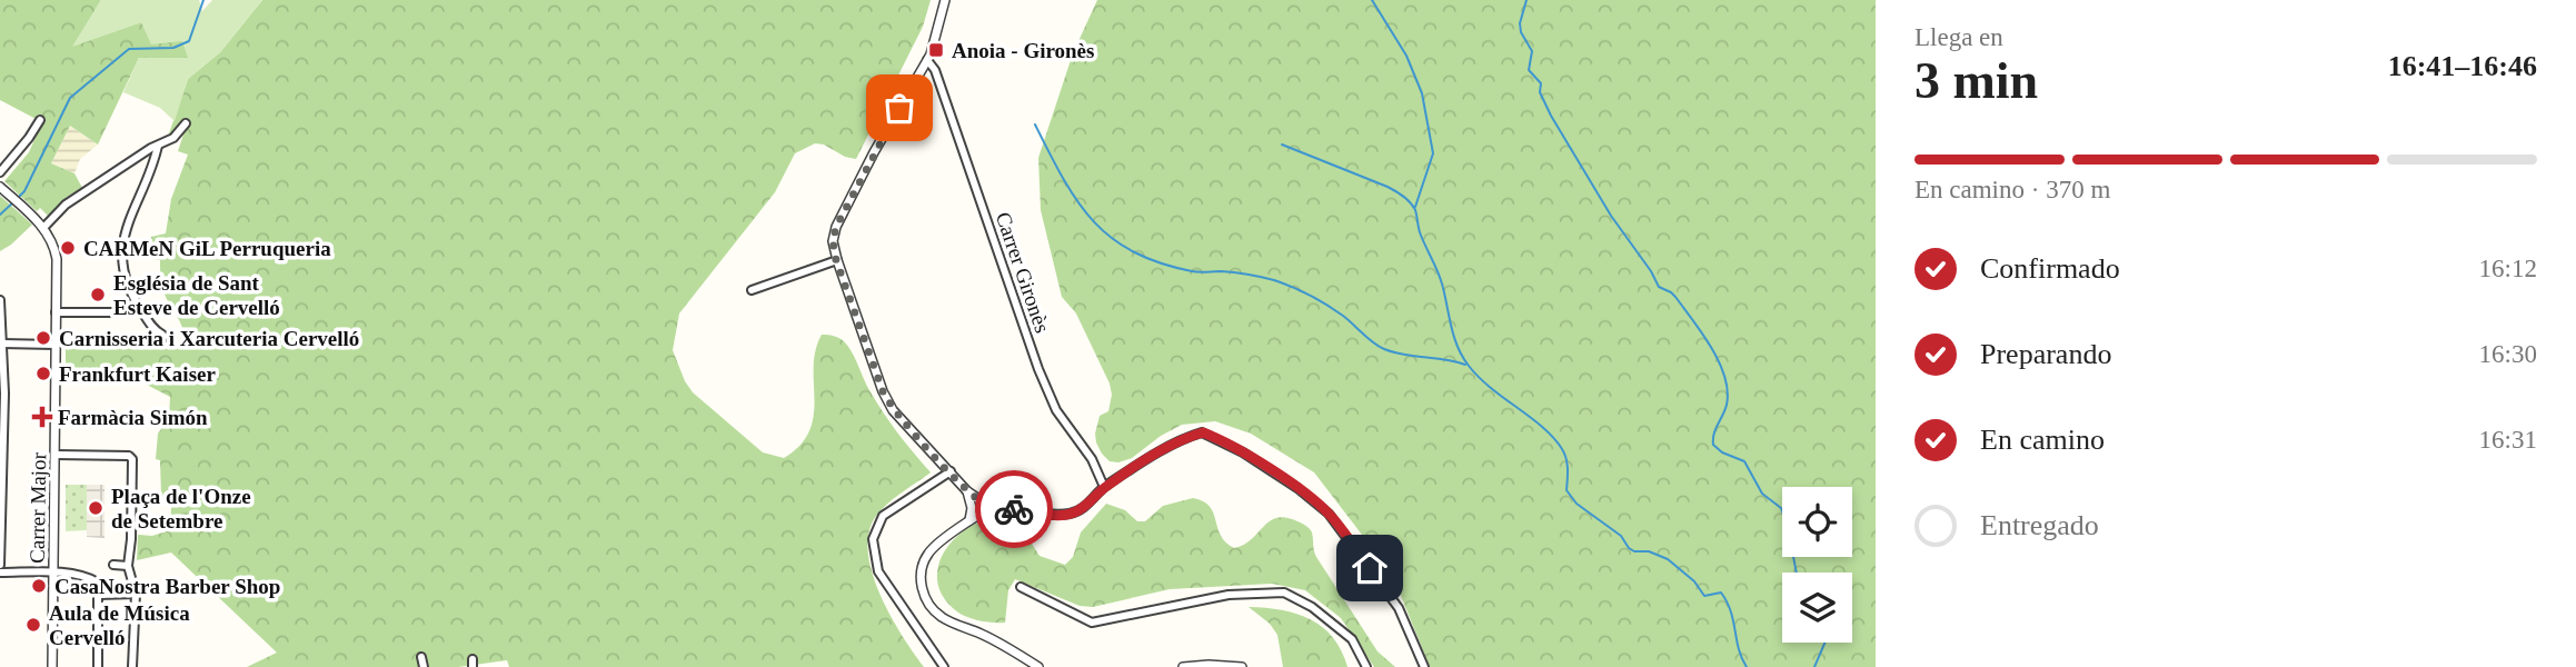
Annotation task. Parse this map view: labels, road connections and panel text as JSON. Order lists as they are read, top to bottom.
{
  "streets": {
    "street": ["Carrer Gironès", "Carrer Major"]
  },
  "places": {
    "transit": ["Anoia - Gironès"],
    "other": [
      "CARMeN GiL Perruqueria",
      "Església de Sant Esteve de Cervelló",
      "Carnisseria i Xarcuteria Cervelló",
      "Frankfurt Kaiser",
      "Plaça de l'Onze de Setembre",
      "CasaNostra Barber Shop",
      "Aula de Música Cervelló"
    ],
    "health": ["Farmàcia Simón"]
  },
  "page": {
    "heading": ["3 min", "Llega en", "16:41–16:46"],
    "bar": "En camino · 370 m",
    "list": [
      ["Confirmado", "16:12"],
      ["Preparando", "16:30"],
      ["En camino", "16:31"],
      "Entregado"
    ]
  }
}
